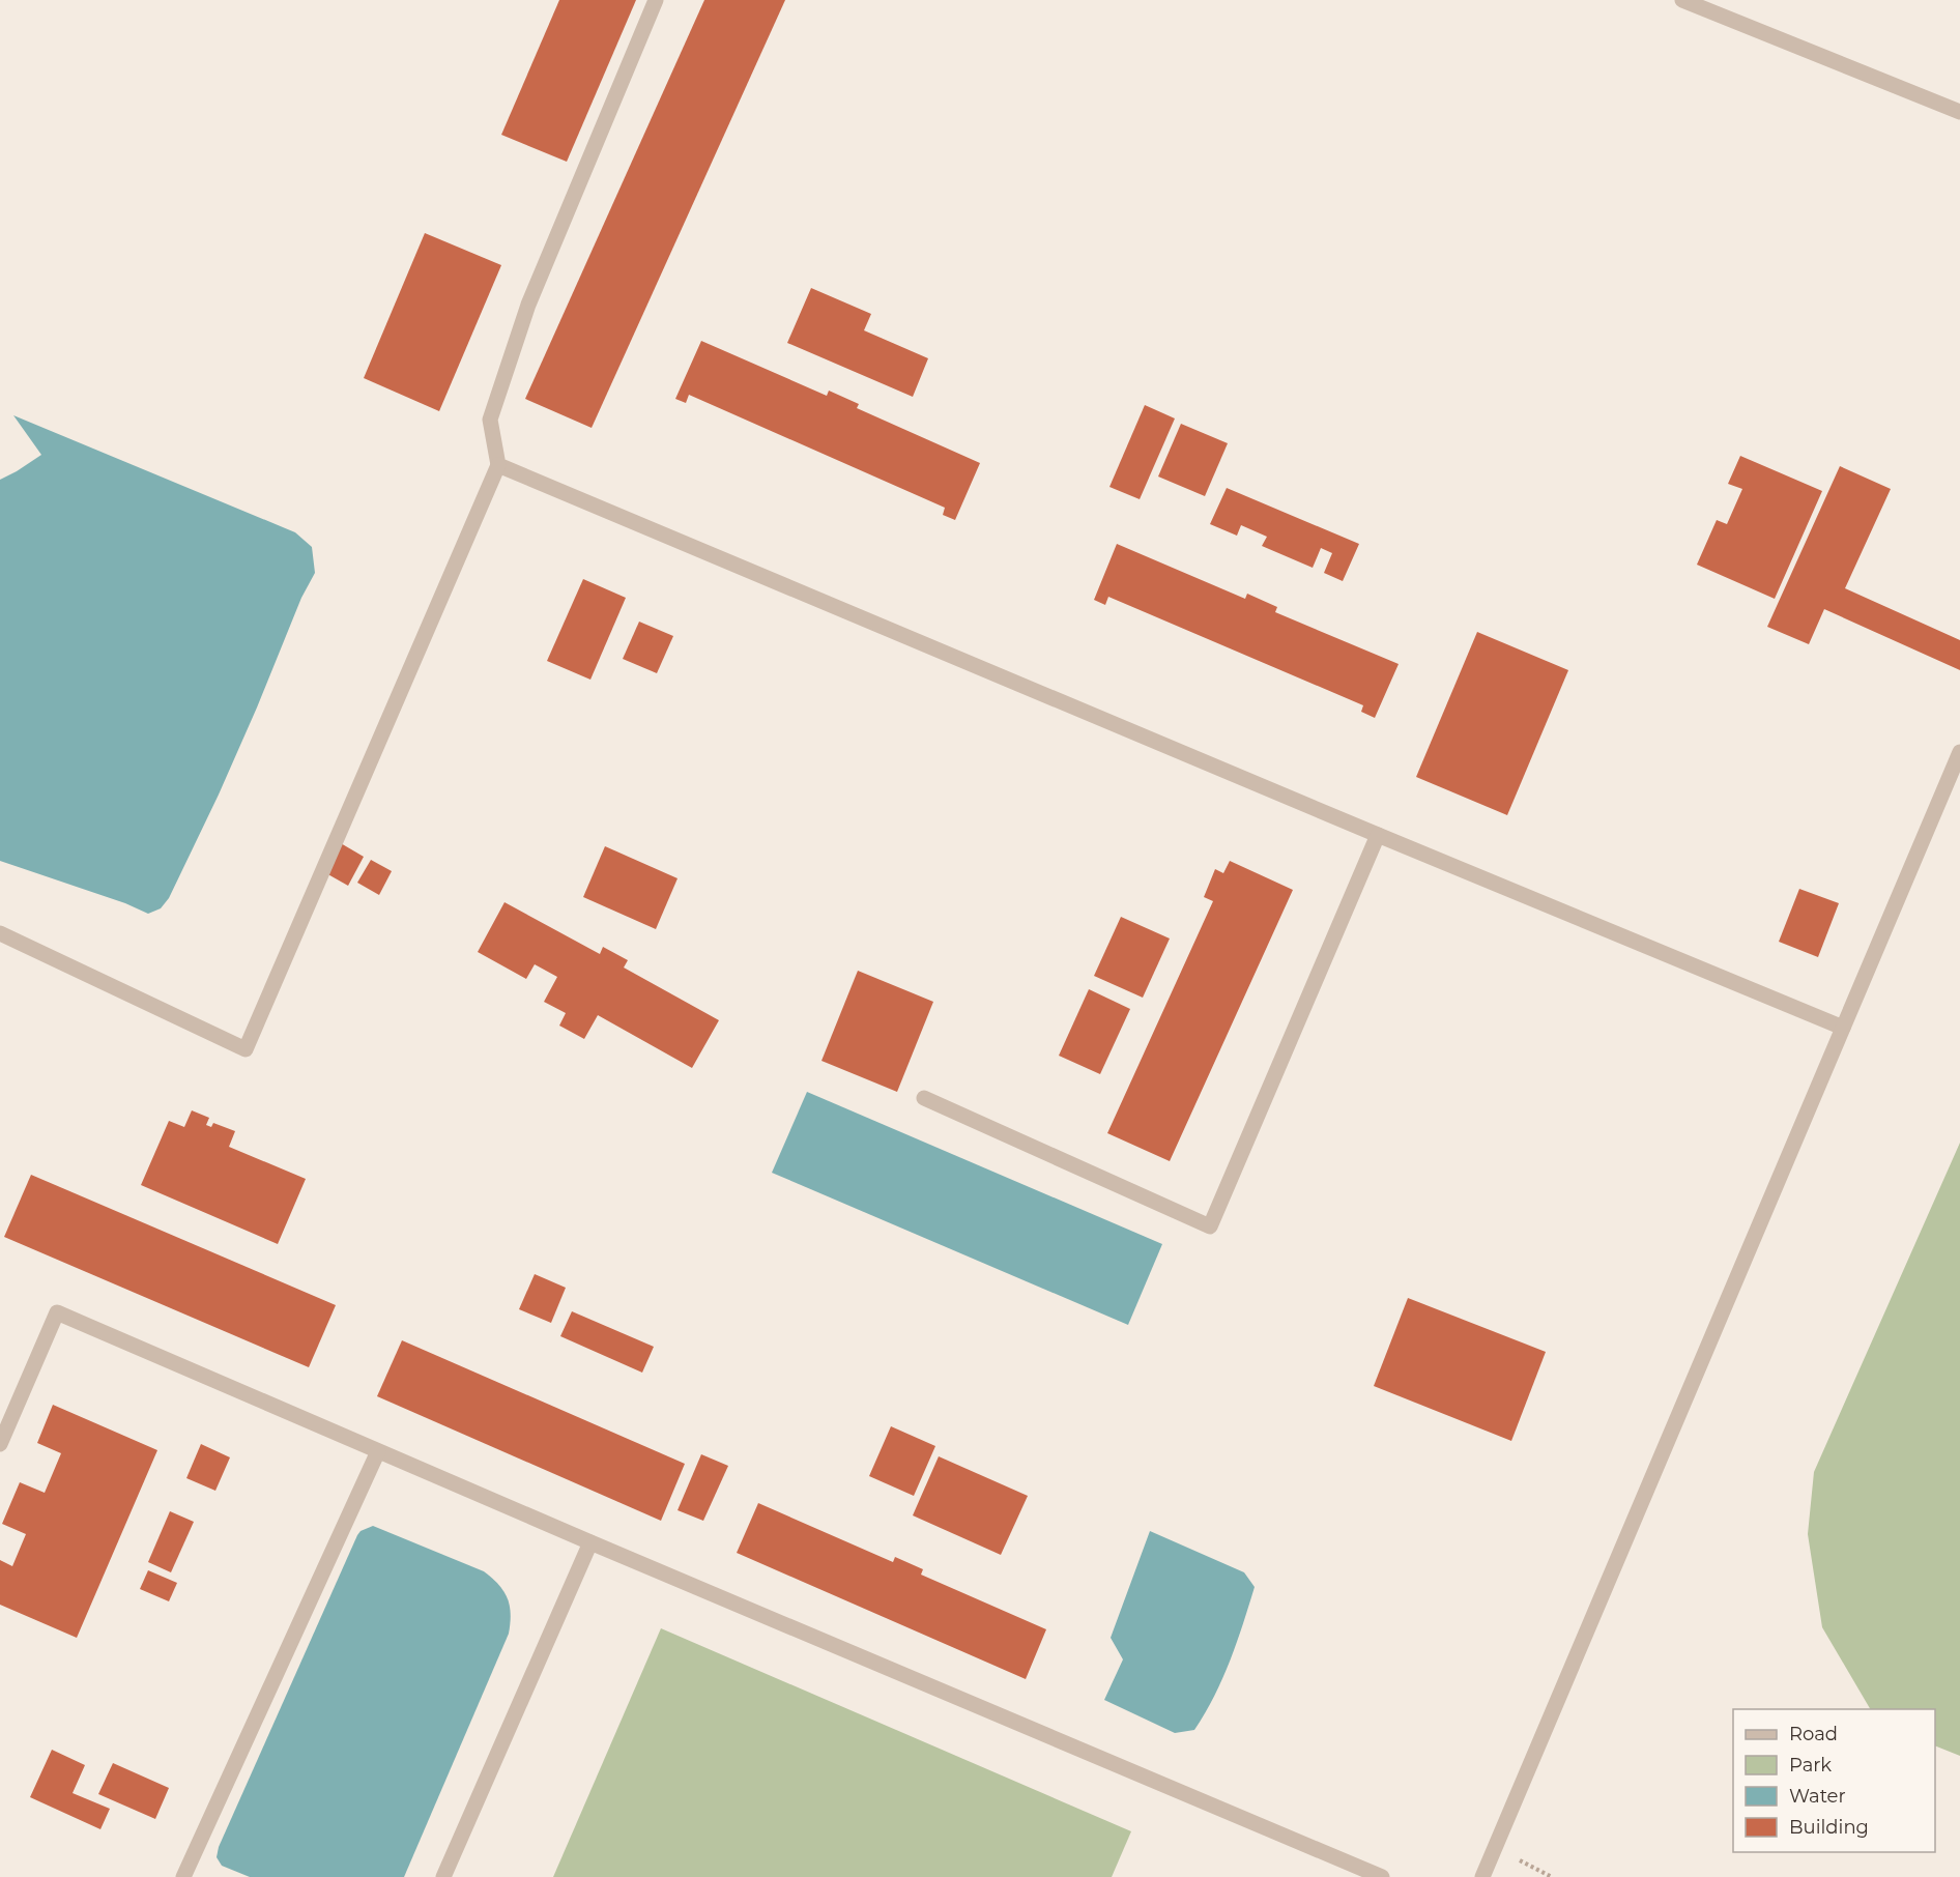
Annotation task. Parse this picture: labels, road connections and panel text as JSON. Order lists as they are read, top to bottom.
{
  "legend": [
    "Road",
    "Park",
    "Water",
    "Building"
  ]
}
